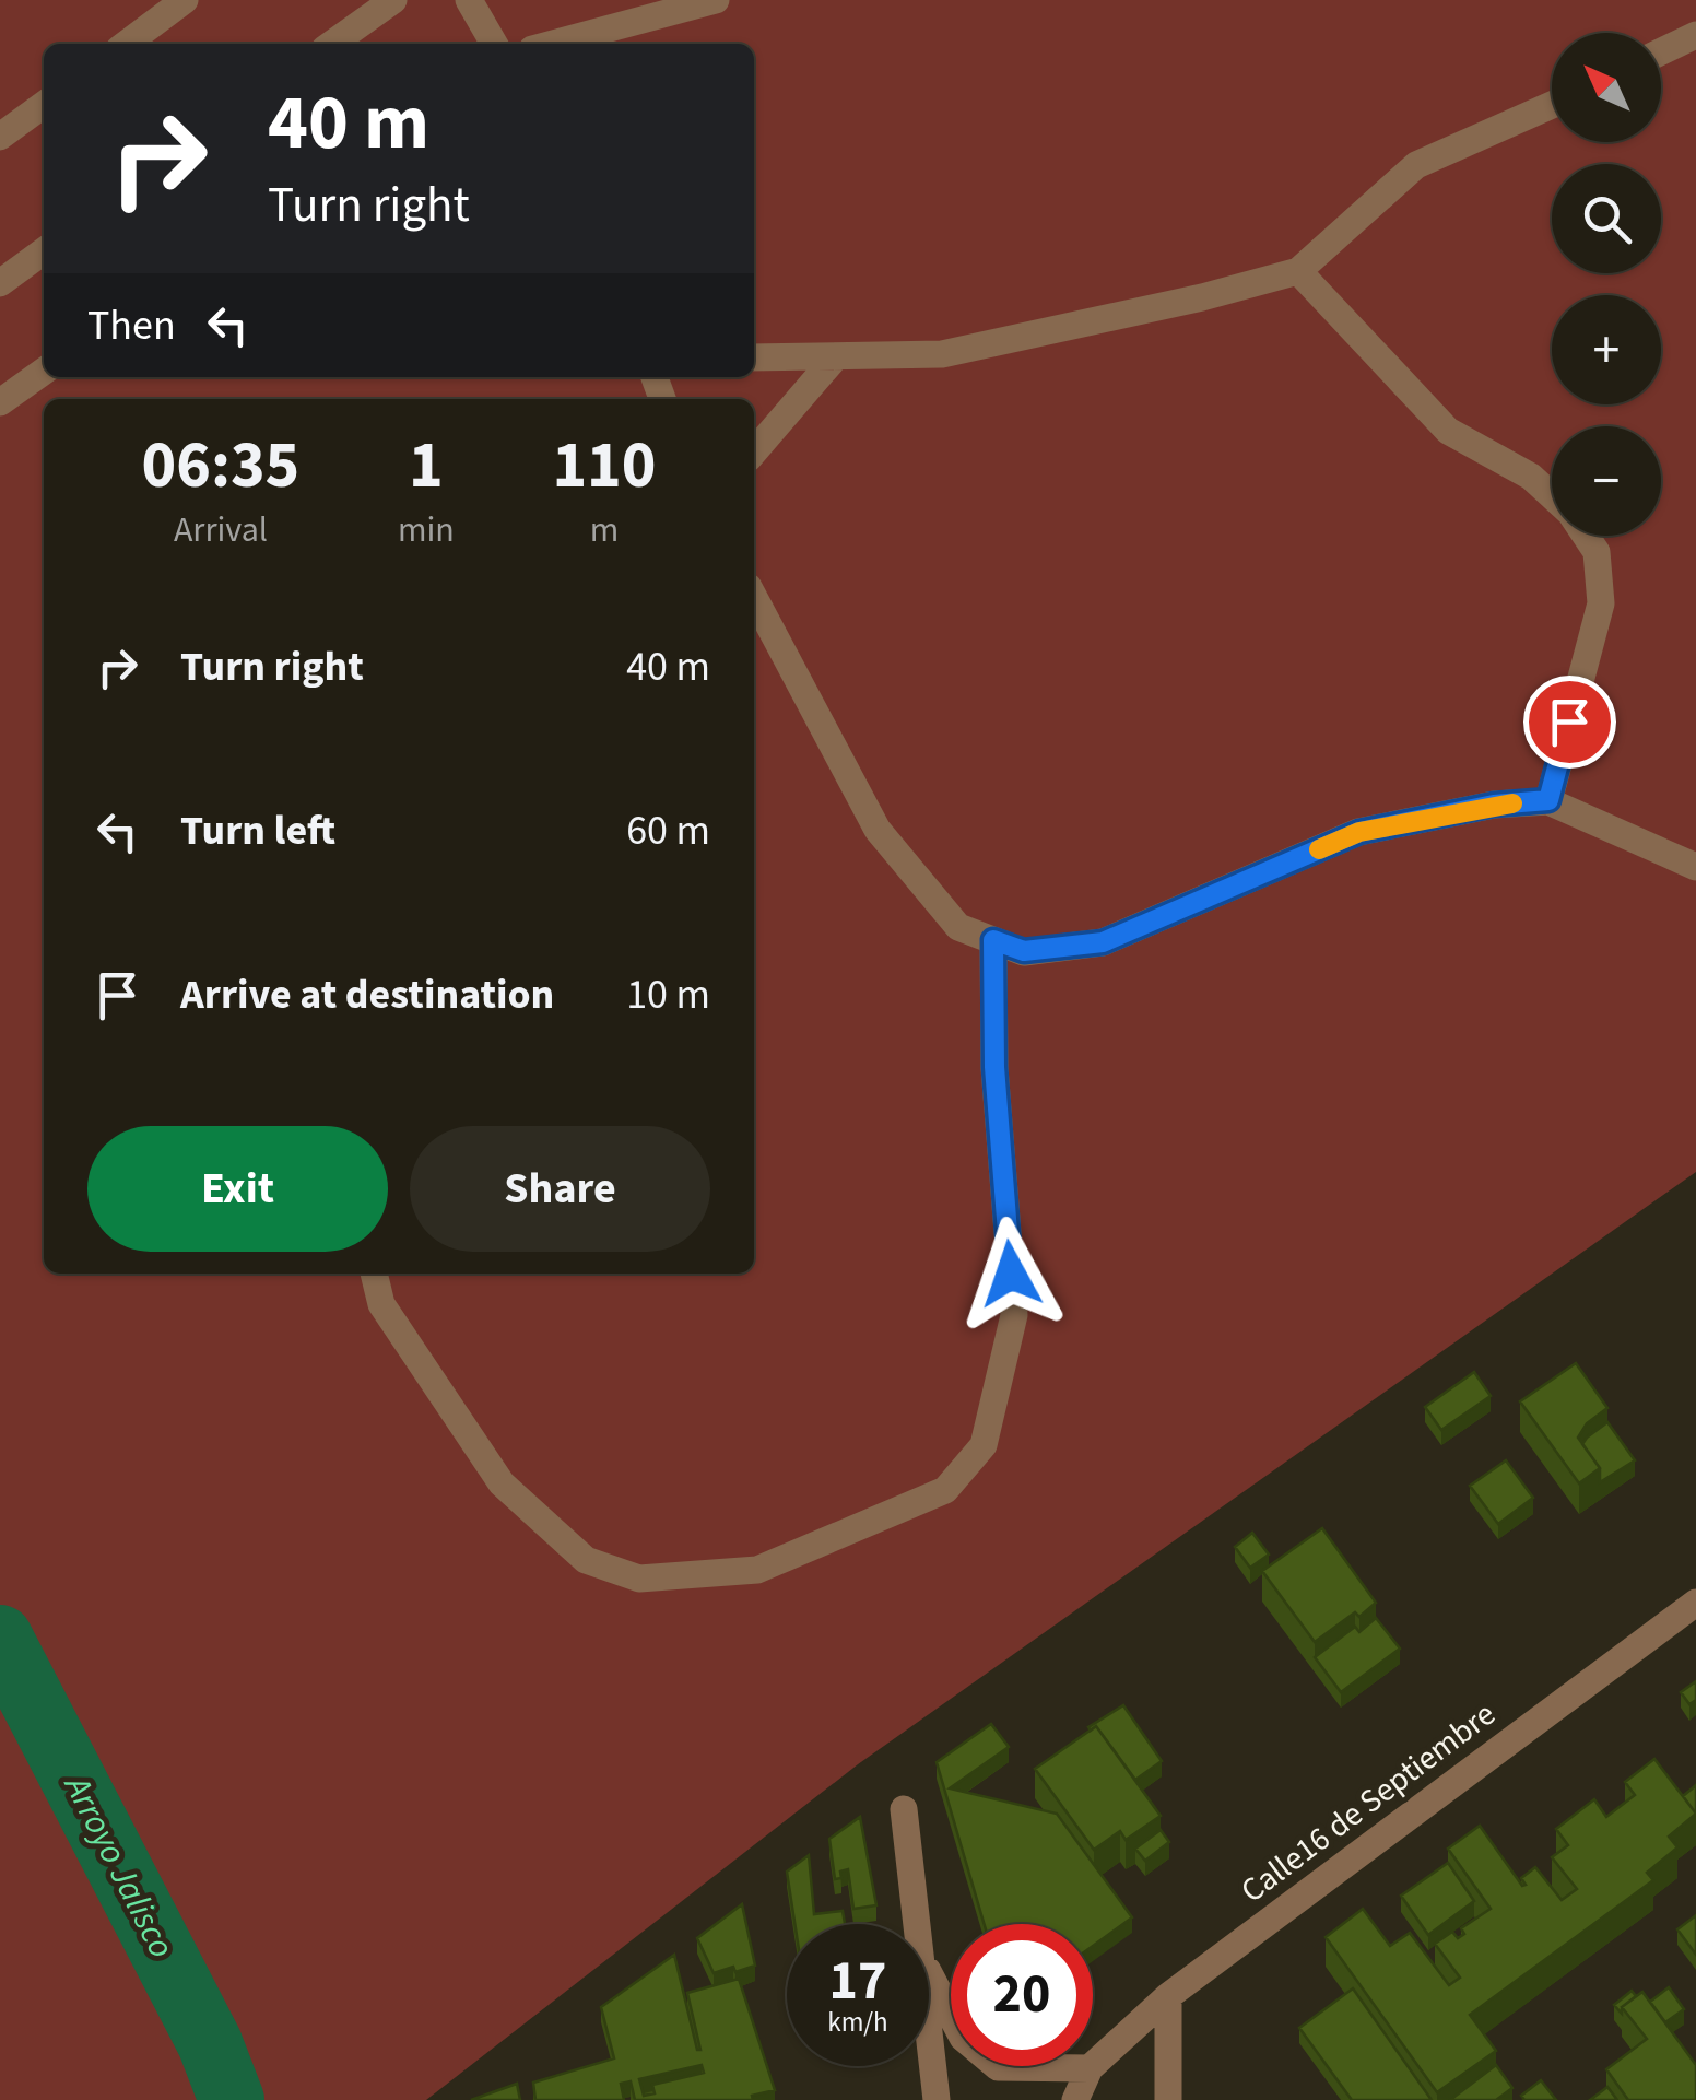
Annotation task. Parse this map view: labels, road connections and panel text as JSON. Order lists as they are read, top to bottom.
{
  "streets": {
    "street": ["Calle16 de Septiembre"]
  },
  "water": ["Arroyo Jalisco"],
  "north": "top left",
  "page": {
    "map_buttons": ["+", "−"],
    "turn": ["40 m", "Turn right"],
    "then": "Then",
    "eta": [
      "06:35",
      "Arrival",
      "1",
      "min",
      "110",
      "m"
    ],
    "list": [
      {
        "name": "Turn right",
        "value": "40 m"
      },
      {
        "name": "Turn left",
        "value": "60 m"
      },
      {
        "name": "Arrive at destination",
        "value": "10 m"
      }
    ],
    "buttons": ["Exit", "Share"],
    "speed": "17 km/h",
    "limit": "20"
  }
}
